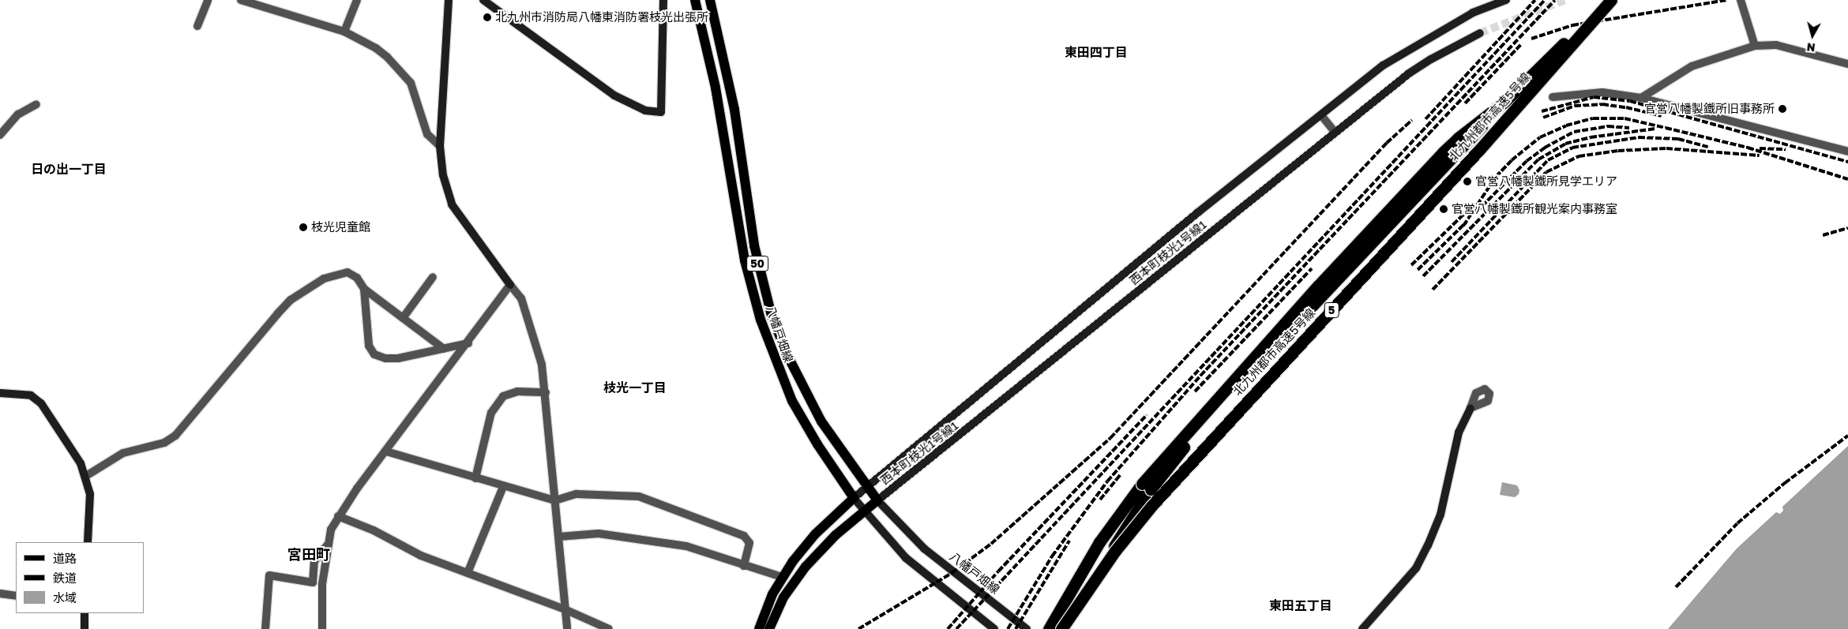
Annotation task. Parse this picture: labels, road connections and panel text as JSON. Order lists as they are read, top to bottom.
{
  "streets": {
    "highway": ["北九州都市高速5号線", "5"],
    "main road": ["50", "八幡戸畑線"],
    "street": ["西本町枝光1号線1"]
  },
  "crossings": [
    ["西本町枝光1号線1", "八幡戸畑線"]
  ],
  "districts": [
    "東田四丁目",
    "日の出一丁目",
    "枝光一丁目",
    "宮田町",
    "東田五丁目"
  ],
  "places": [
    "北九州市消防局八幡東消防署枝光出張所",
    "官営八幡製鐵所旧事務所",
    "官営八幡製鐵所見学エリア",
    "官営八幡製鐵所観光案内事務室",
    "枝光児童館"
  ],
  "legend": ["道路", "鉄道", "水域"],
  "north": "bottom"
}
